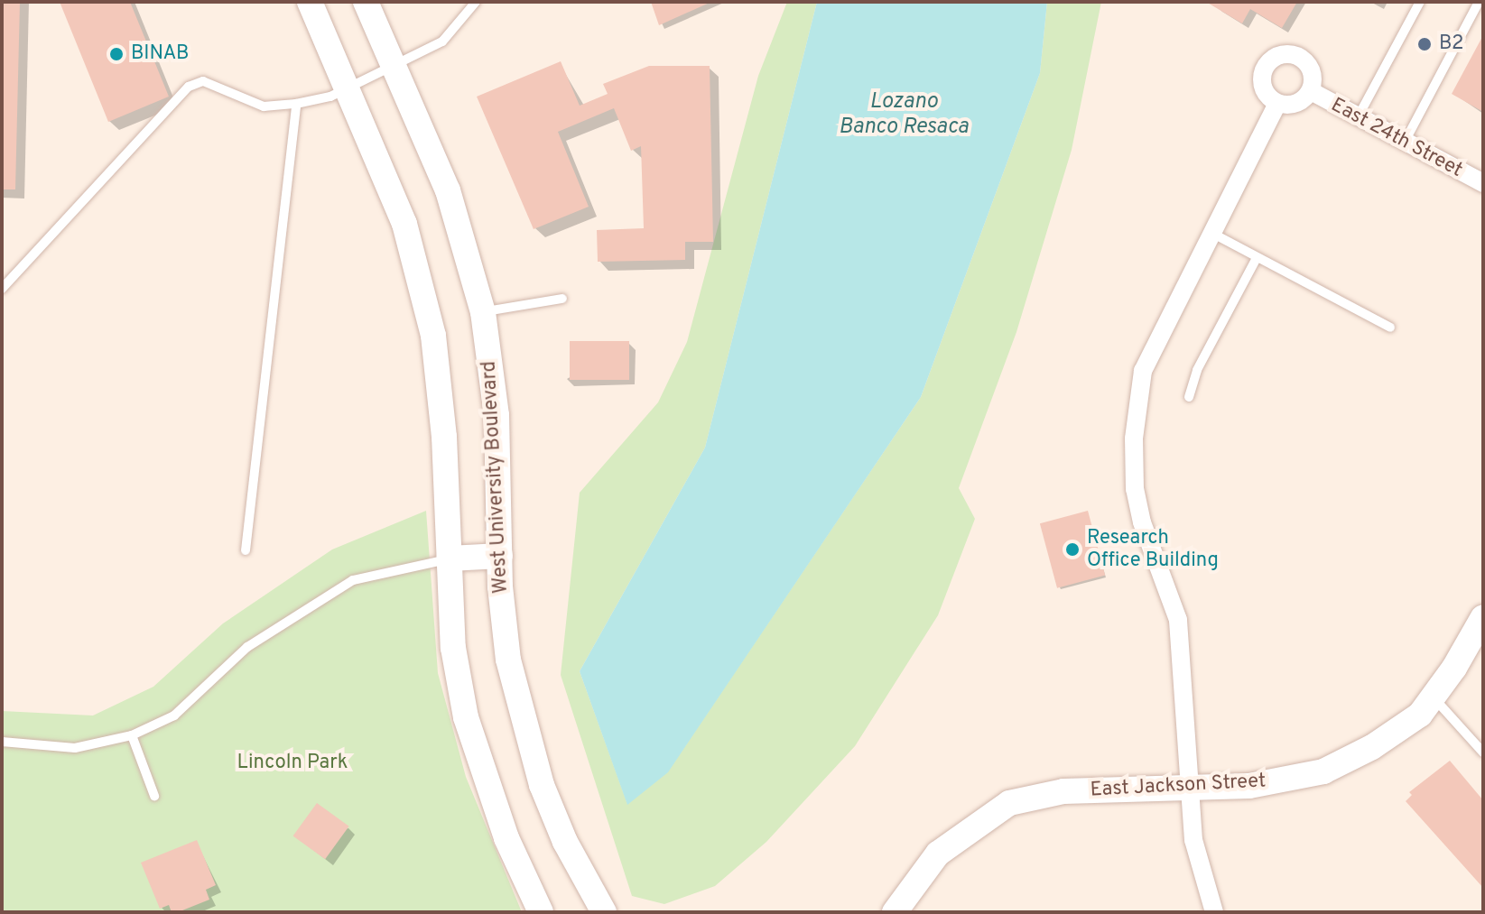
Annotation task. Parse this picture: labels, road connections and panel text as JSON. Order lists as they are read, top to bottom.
{
  "streets": {
    "main road": ["West University Boulevard", "East Jackson Street"],
    "street": ["East 24th Street"]
  },
  "water": ["Lozano Banco Resaca"],
  "parks": ["Lincoln Park"],
  "places": ["B2", "BINAB", "Research Office Building"]
}
